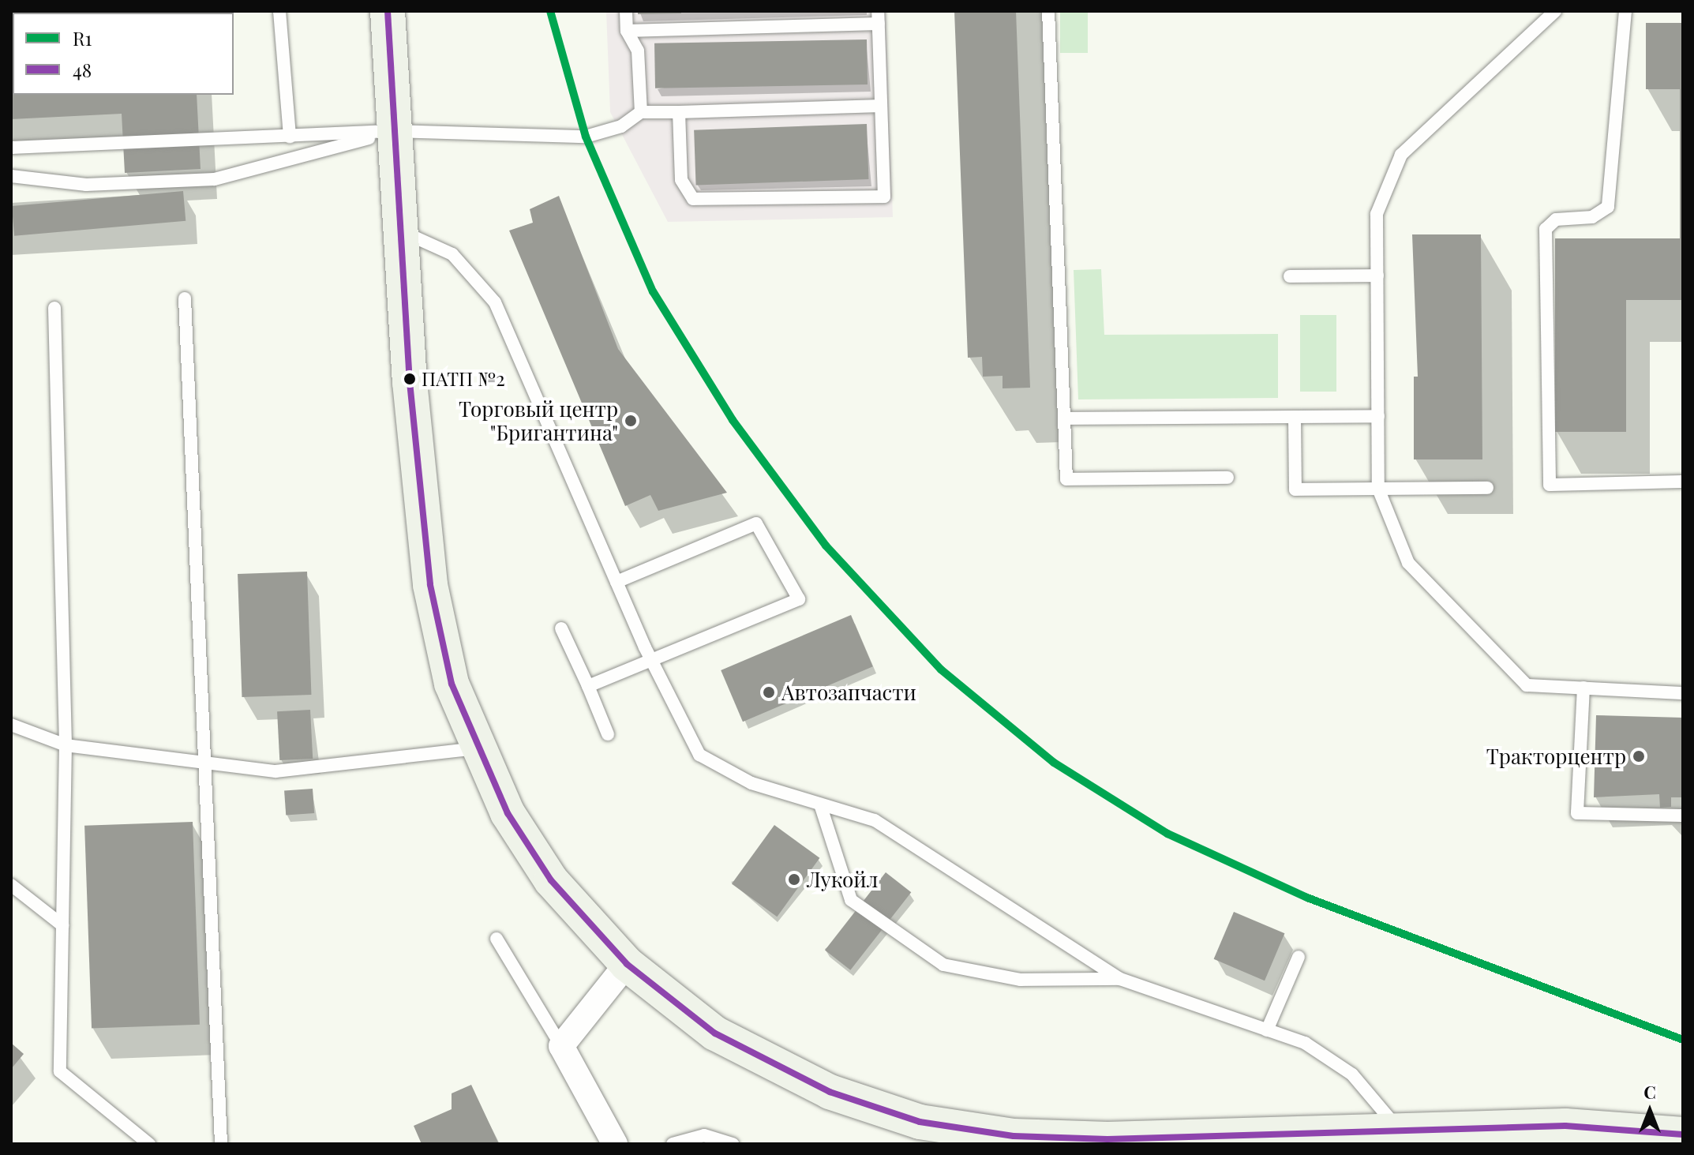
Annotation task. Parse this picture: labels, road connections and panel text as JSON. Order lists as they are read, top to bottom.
{
  "places": [
    "ПАТП №2",
    "Торговый центр \"Бригантина\"",
    "Автозапчасти",
    "Тракторцентр",
    "Лукойл"
  ],
  "lines": ["transit line R1", "transit line 48"],
  "legend": ["R1", "48"],
  "north": "top"
}
